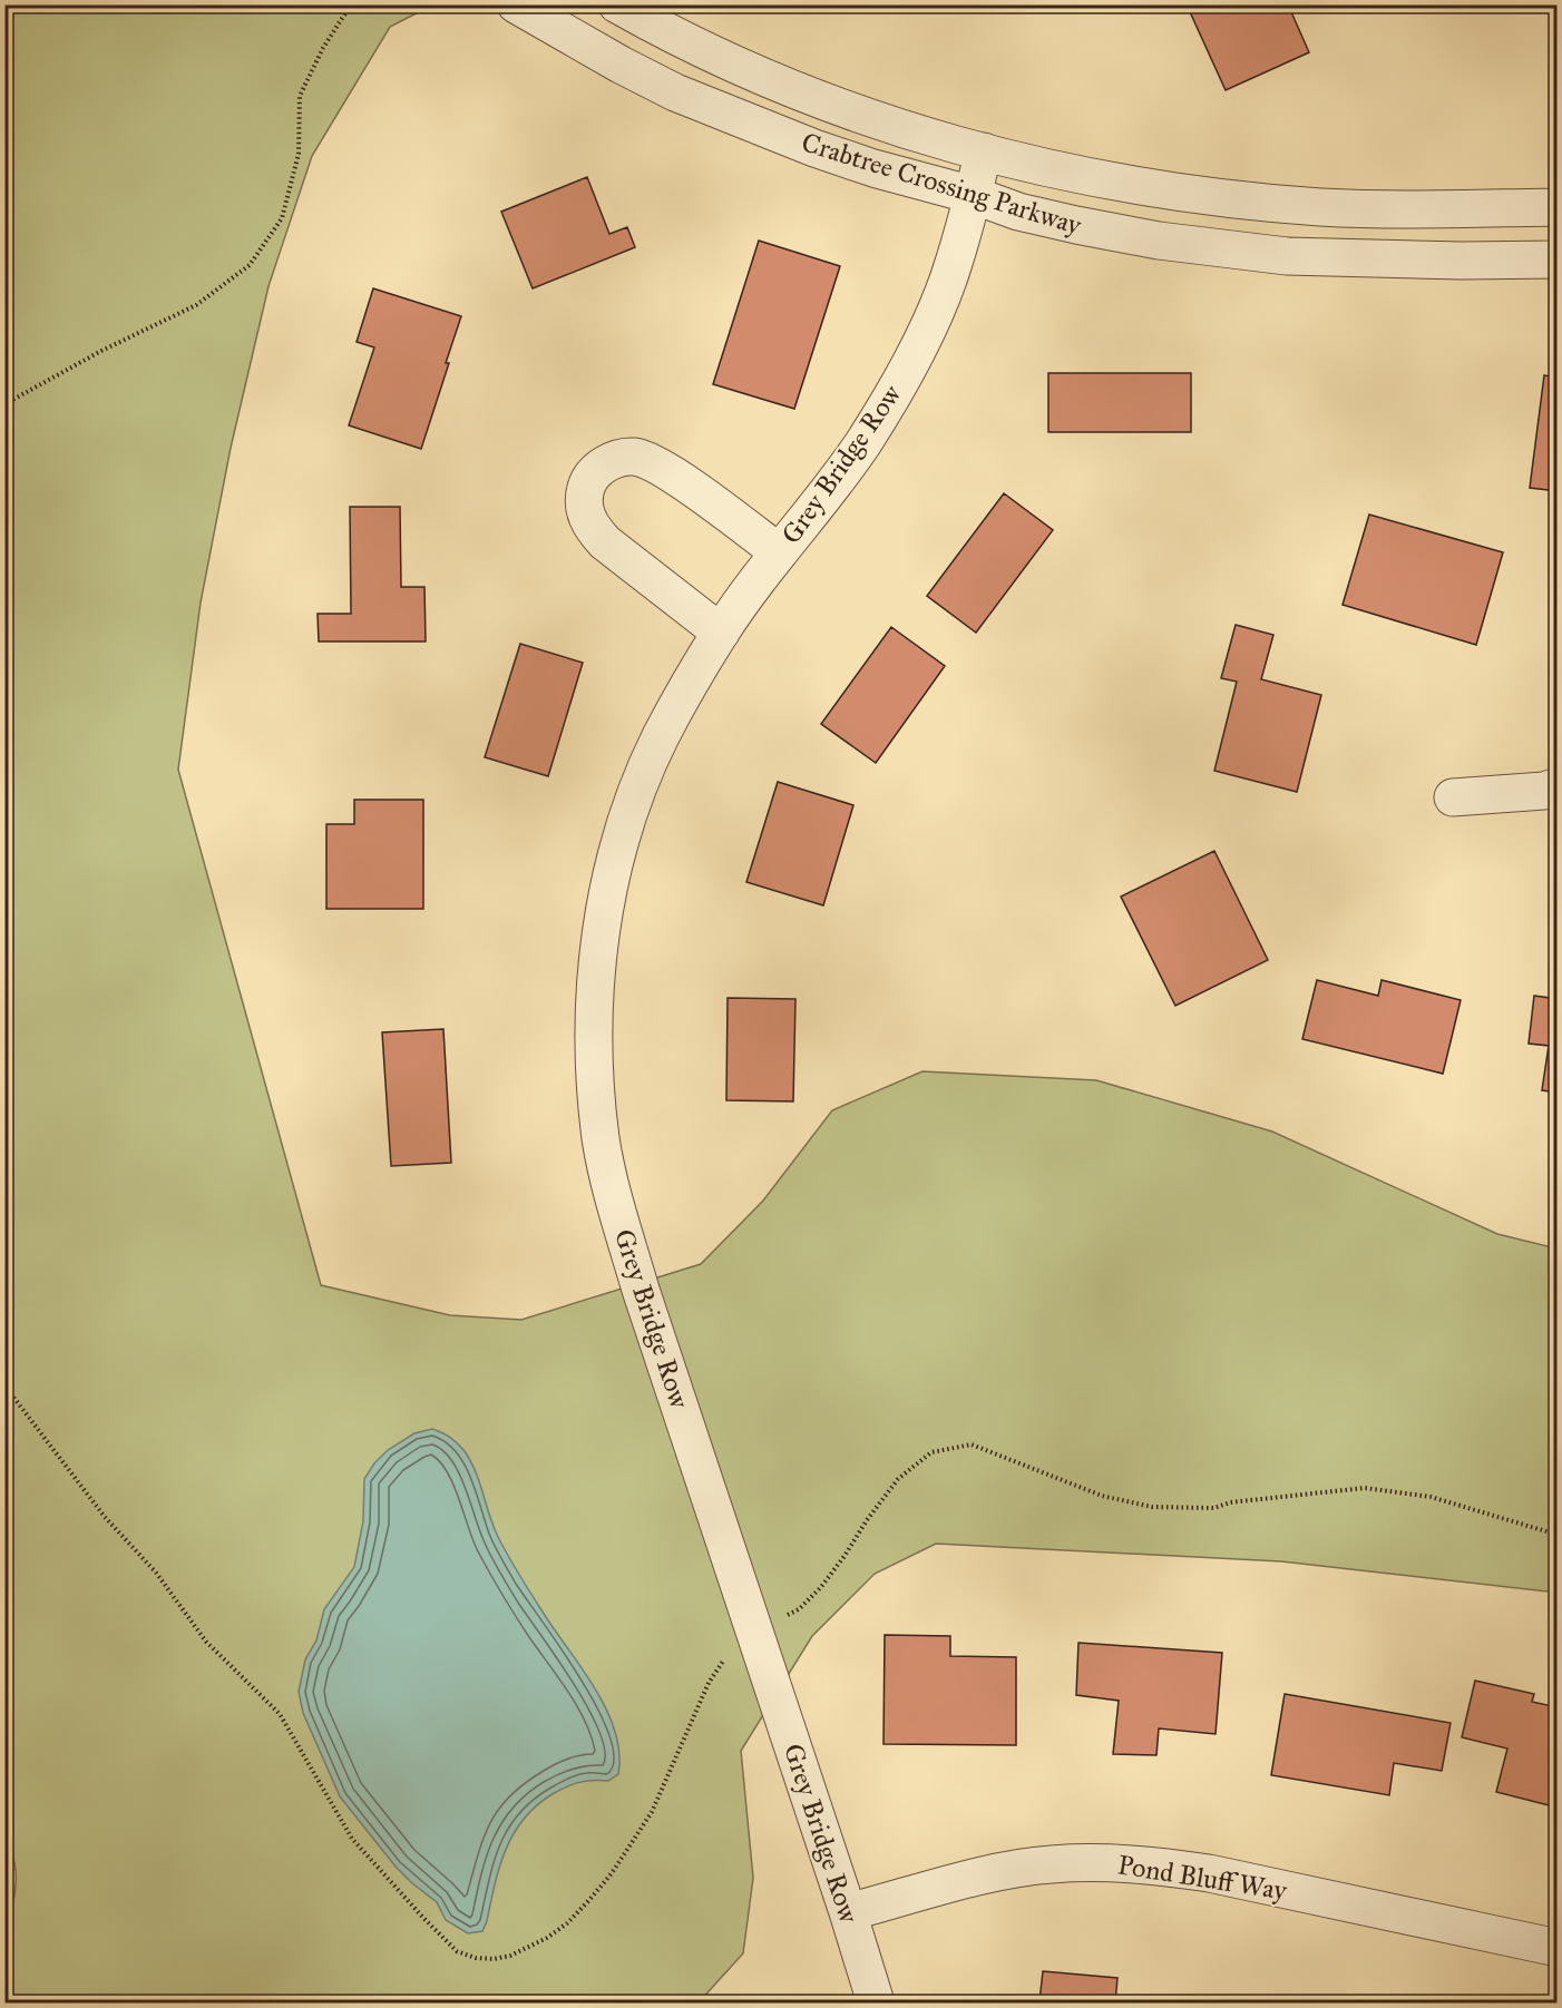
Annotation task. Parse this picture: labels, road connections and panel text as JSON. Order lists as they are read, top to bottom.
{
  "streets": {
    "street": ["Crabtree Crossing Parkway", "Grey Bridge Row", "Pond Bluff Way"]
  },
  "crossings": [
    ["Crabtree Crossing Parkway", "Grey Bridge Row"],
    ["Grey Bridge Row", "Pond Bluff Way"]
  ]
}
